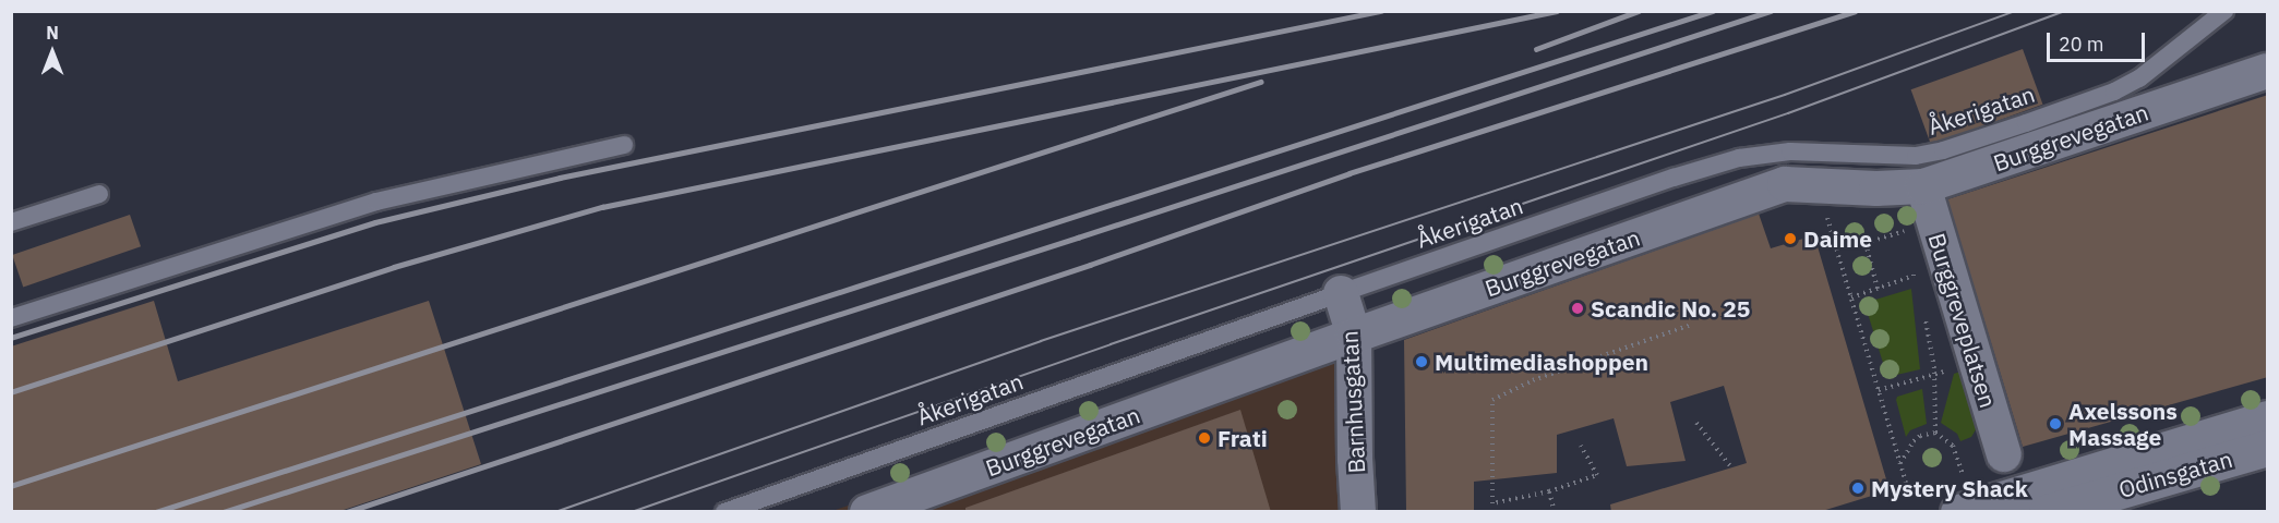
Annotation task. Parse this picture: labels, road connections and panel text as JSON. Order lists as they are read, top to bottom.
{
  "streets": {
    "main road": ["Odinsgatan"],
    "street": ["Burggrevegatan", "Burggreveplatsen", "Barnhusgatan"],
    "lane": ["Åkerigatan"]
  },
  "crossings": [
    ["Åkerigatan", "Barnhusgatan"],
    ["Burggrevegatan", "Burggreveplatsen"],
    ["Burggrevegatan", "Barnhusgatan"]
  ],
  "places": [
    "Daime",
    "Scandic No. 25",
    "Multimediashoppen",
    "Axelssons Massage",
    "Frati",
    "Mystery Shack"
  ],
  "scale_bar": "20 m",
  "north": "top"
}
